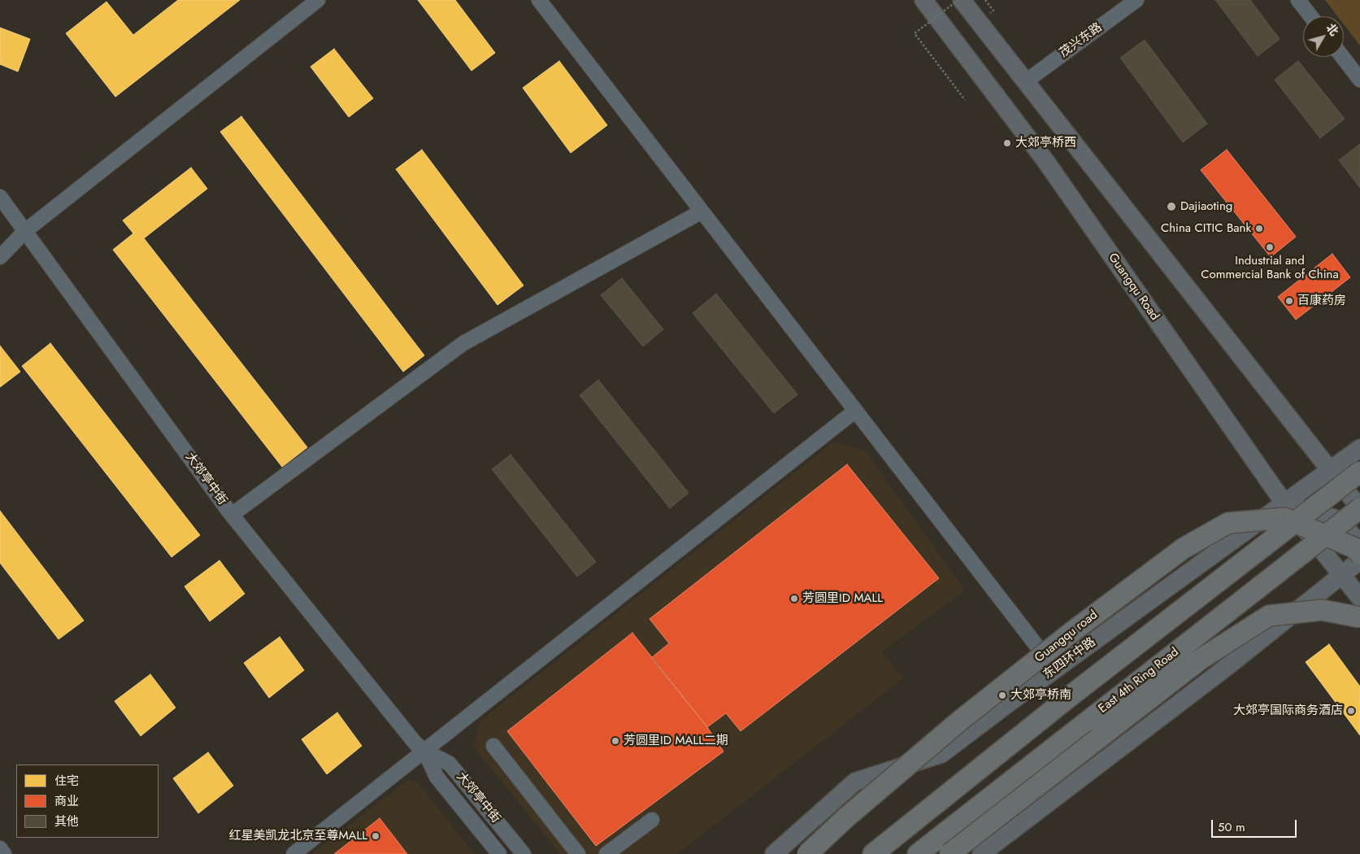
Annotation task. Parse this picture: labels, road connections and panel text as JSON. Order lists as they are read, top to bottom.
{
  "streets": {
    "highway": ["Guangqu road", "East 4th Ring Road"],
    "main road": ["Guangqu Road", "东四环中路"],
    "street": ["茂兴东路", "大郊亭中街"]
  },
  "crossings": [
    ["Guangqu Road", "东四环中路"]
  ],
  "places": [
    "大郊亭桥西",
    "Dajiaoting",
    "China CITIC Bank",
    "Industrial and Commercial Bank of China",
    "百康药房",
    "芳圆里ID MALL",
    "大郊亭桥南",
    "大郊亭国际商务酒店",
    "芳圆里ID MALL二期",
    "红星美凯龙北京至尊MALL"
  ],
  "legend": ["住宅", "商业", "其他"],
  "scale_bar": "50 m",
  "north": "top right"
}
